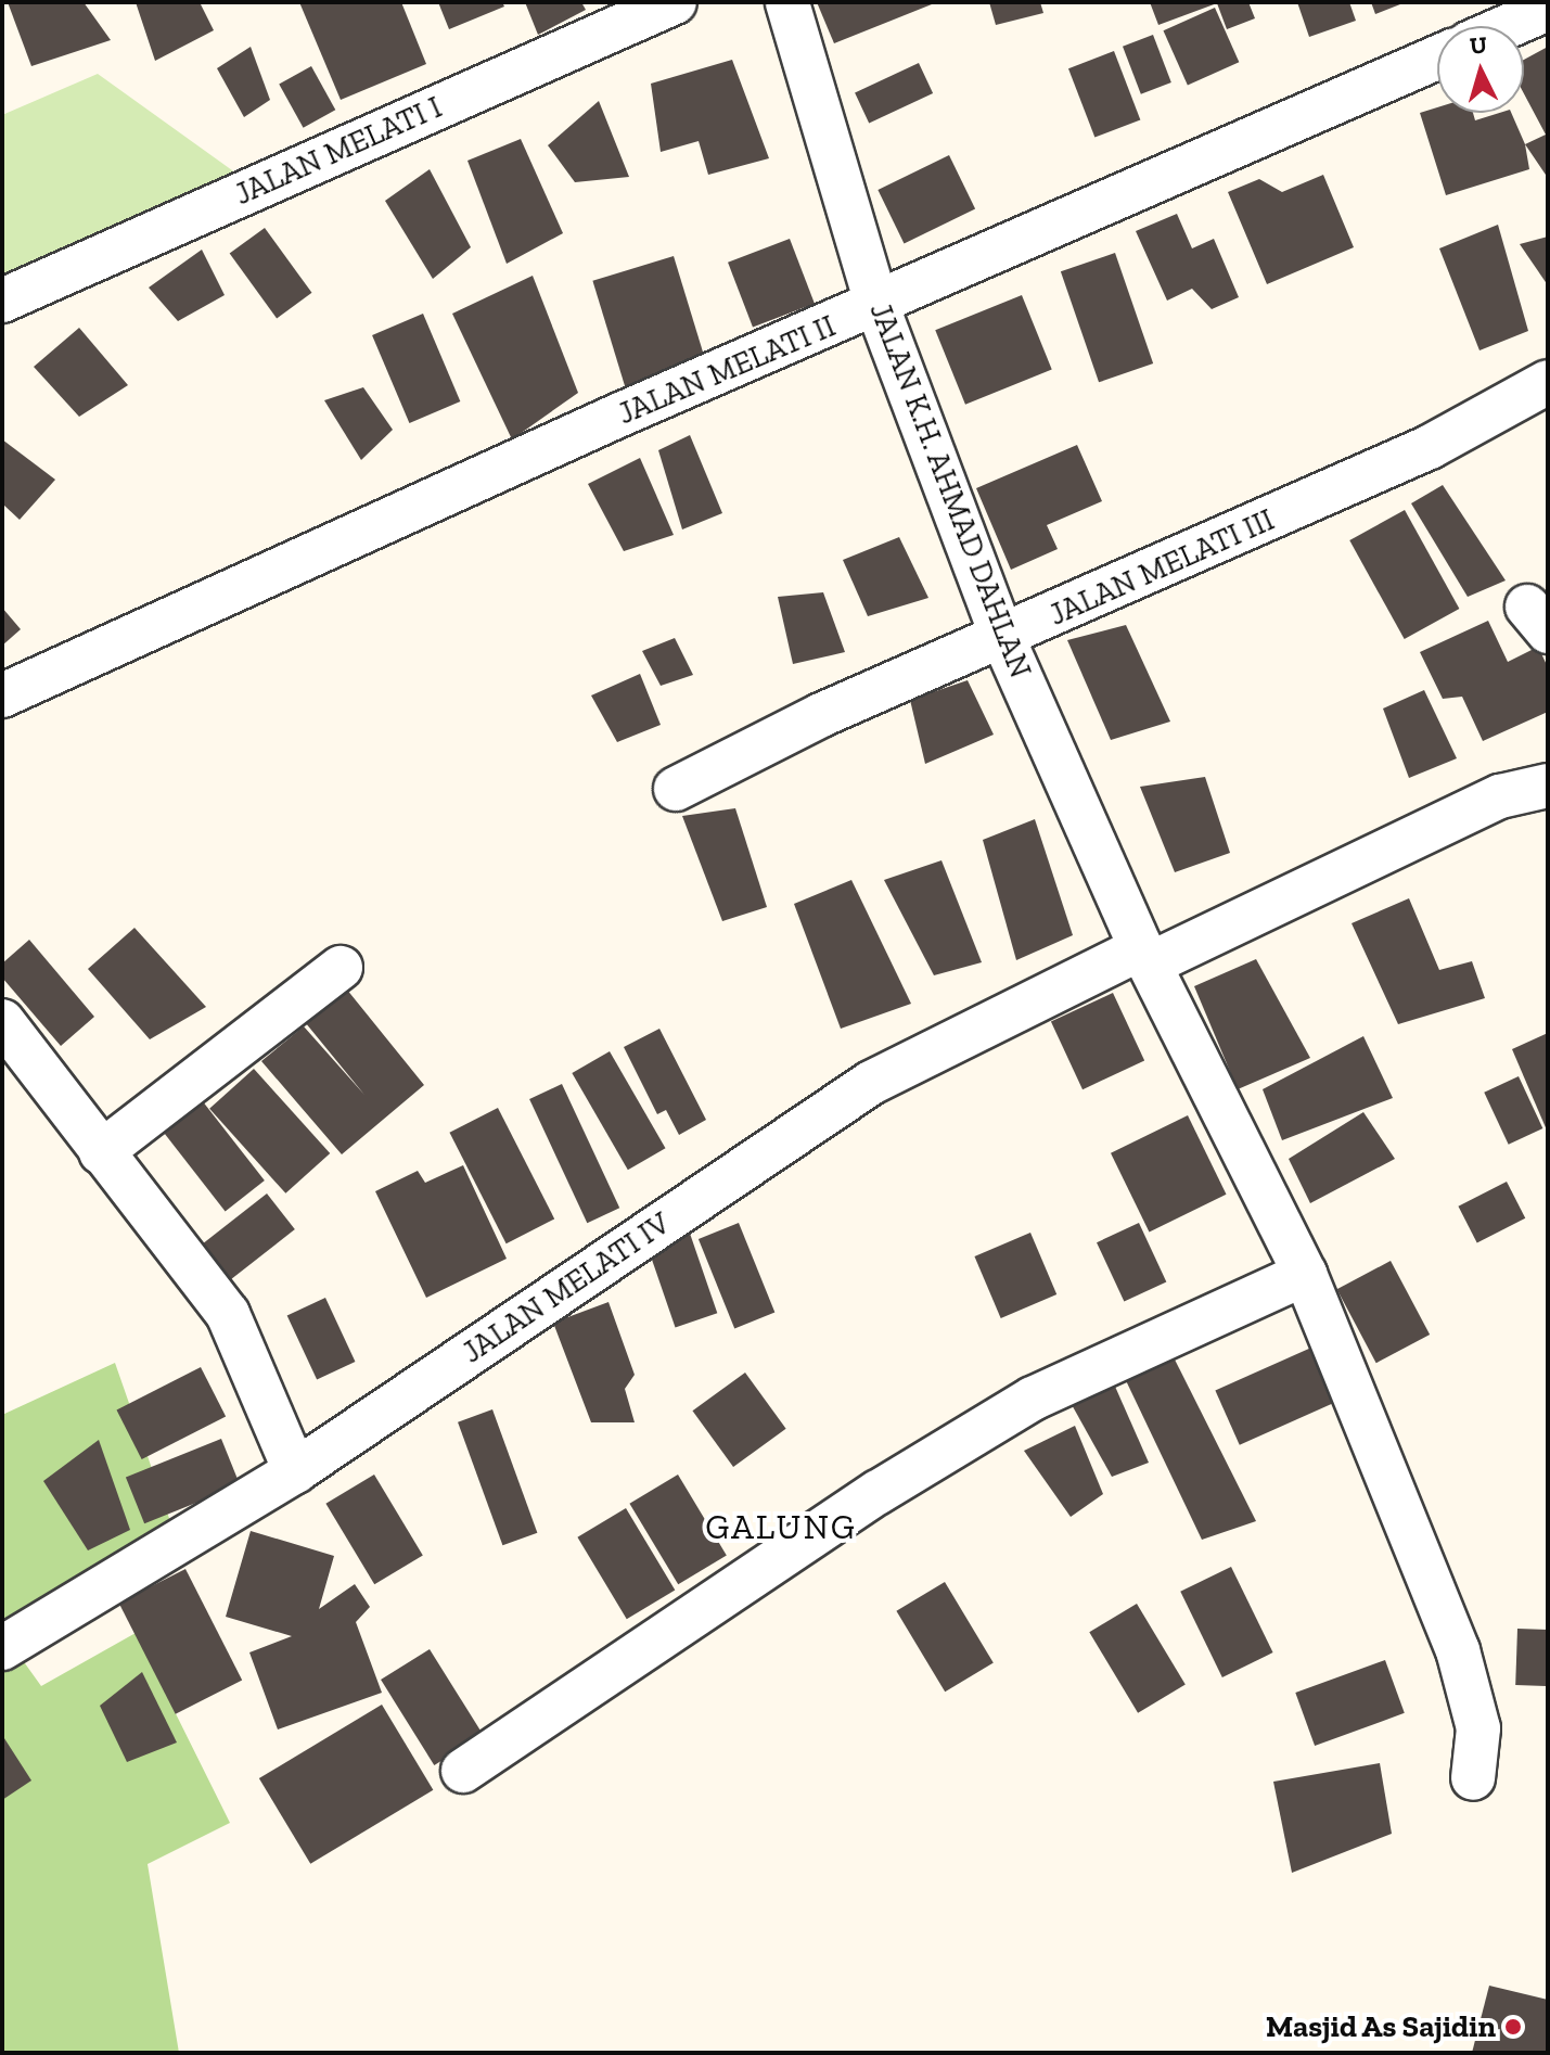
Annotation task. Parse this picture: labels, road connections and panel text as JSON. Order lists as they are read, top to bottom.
{
  "streets": {
    "street": [
      "JALAN MELATI I",
      "JALAN MELATI II",
      "JALAN K.H. AHMAD DAHLAN",
      "JALAN MELATI III",
      "JALAN MELATI IV"
    ]
  },
  "crossings": [
    ["JALAN MELATI II", "JALAN K.H. AHMAD DAHLAN"],
    ["JALAN K.H. AHMAD DAHLAN", "JALAN MELATI III"],
    ["JALAN K.H. AHMAD DAHLAN", "JALAN MELATI IV"]
  ],
  "districts": ["GALUNG"],
  "places": ["Masjid As Sajidin"],
  "north": "top"
}
